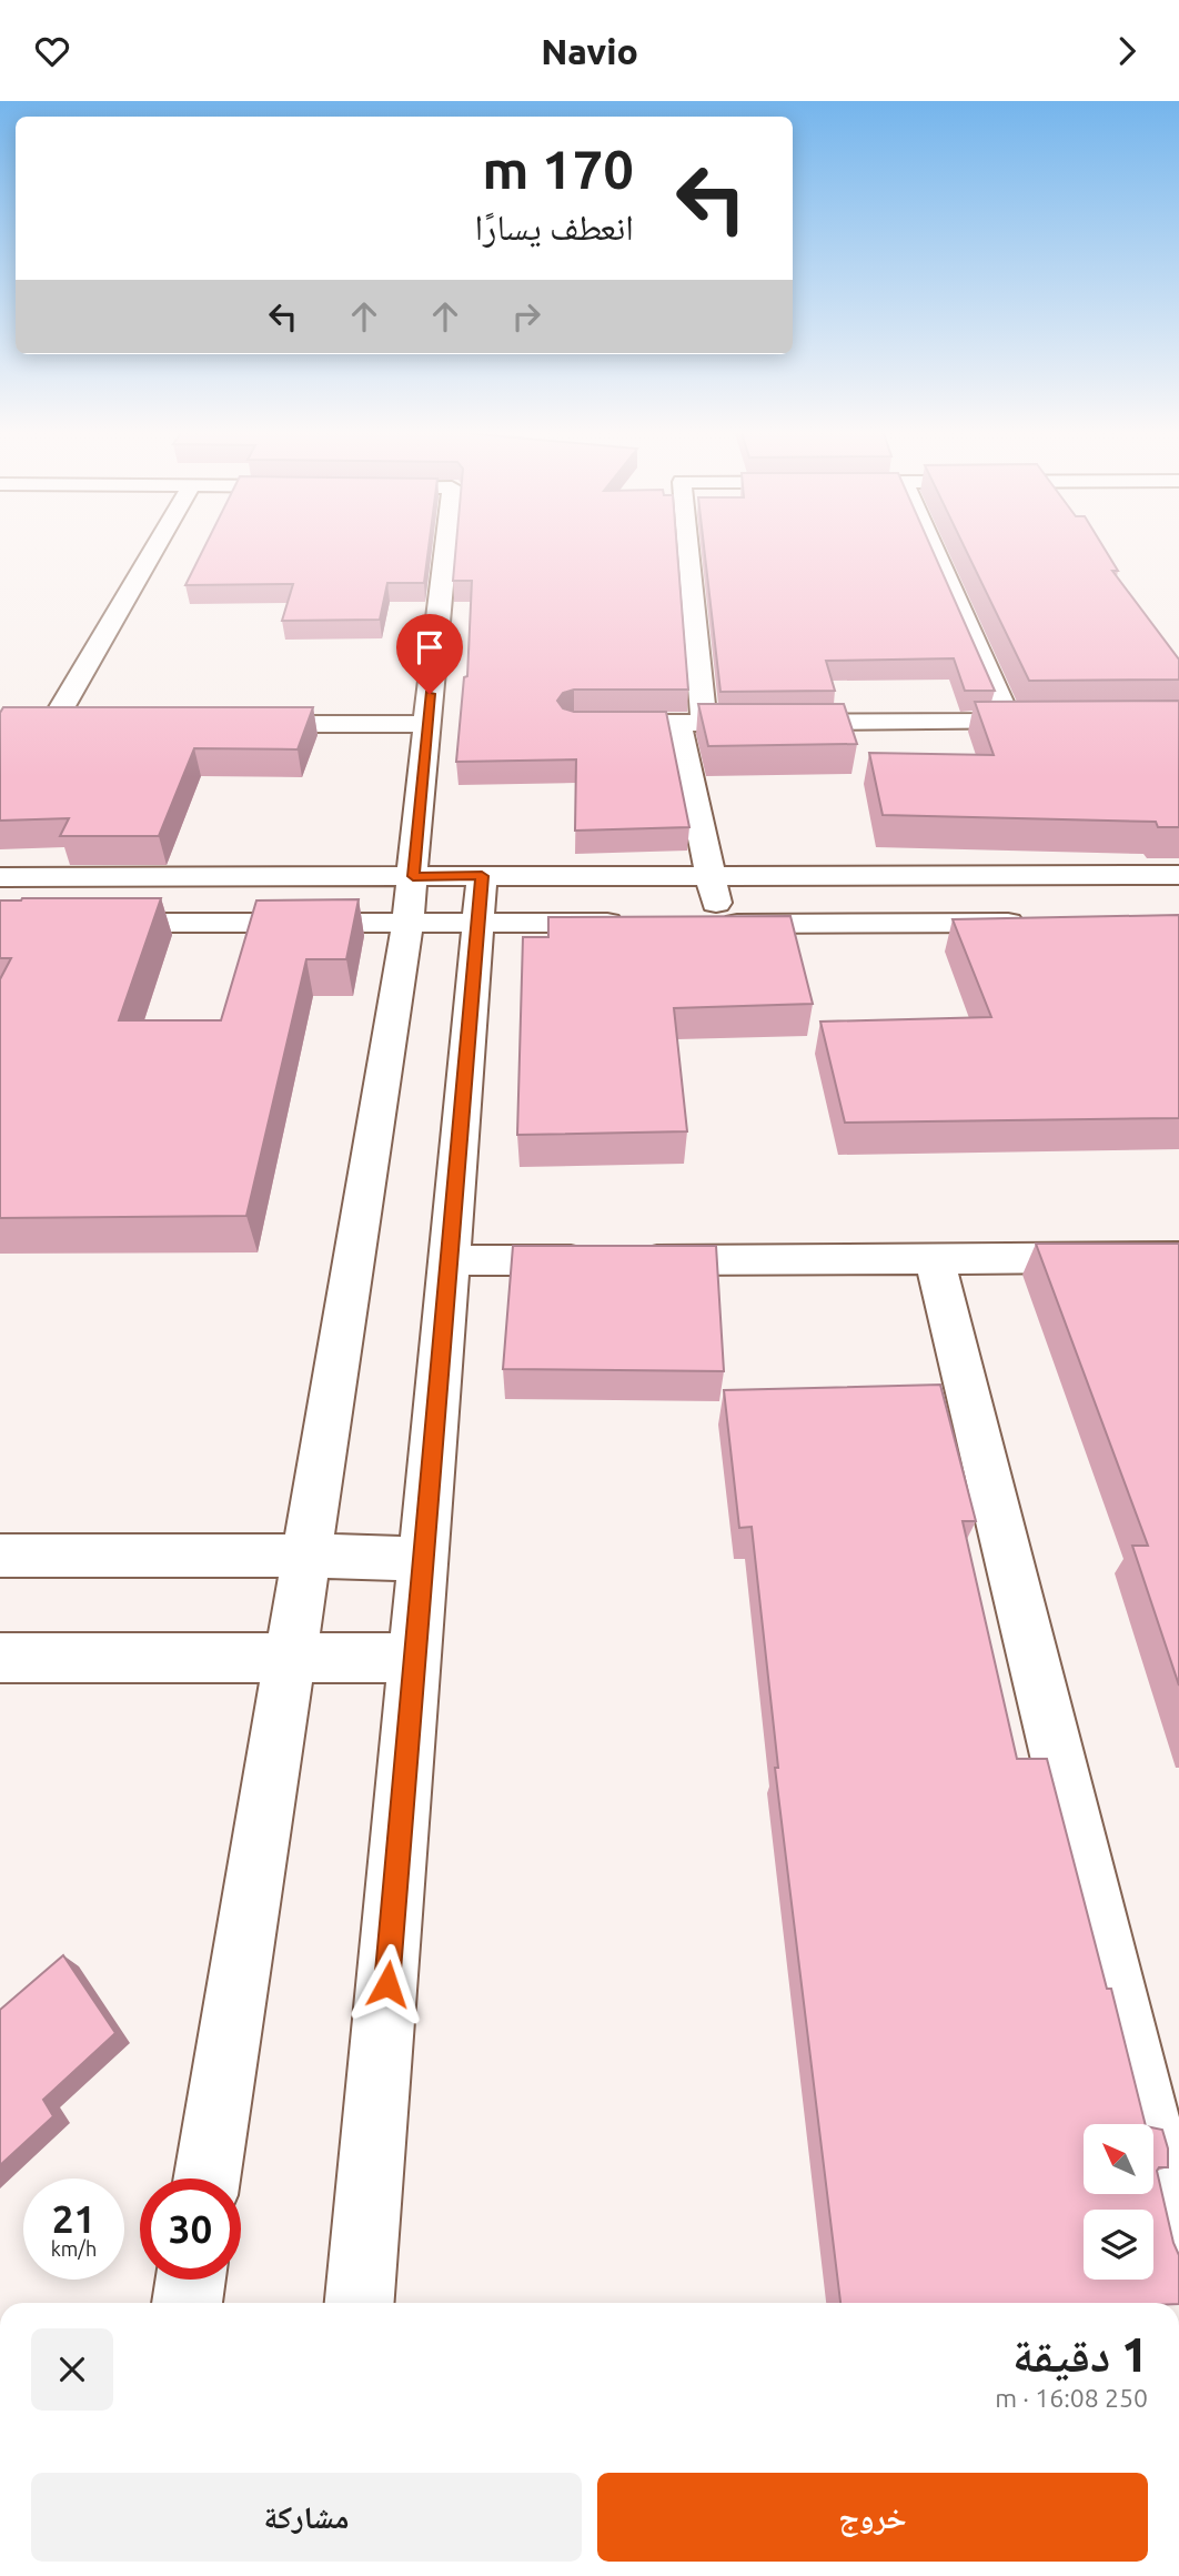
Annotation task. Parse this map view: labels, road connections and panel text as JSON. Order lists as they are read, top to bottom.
{
  "north": "top left",
  "page": {
    "header": "Navio",
    "turn": ["170 m", "انعطف يسارًا"],
    "speed": "21 km/h",
    "limit": "30",
    "heading": ["1 دقيقة", "250 m · 16:08"],
    "buttons": ["خروج", "مشاركة"]
  }
}
